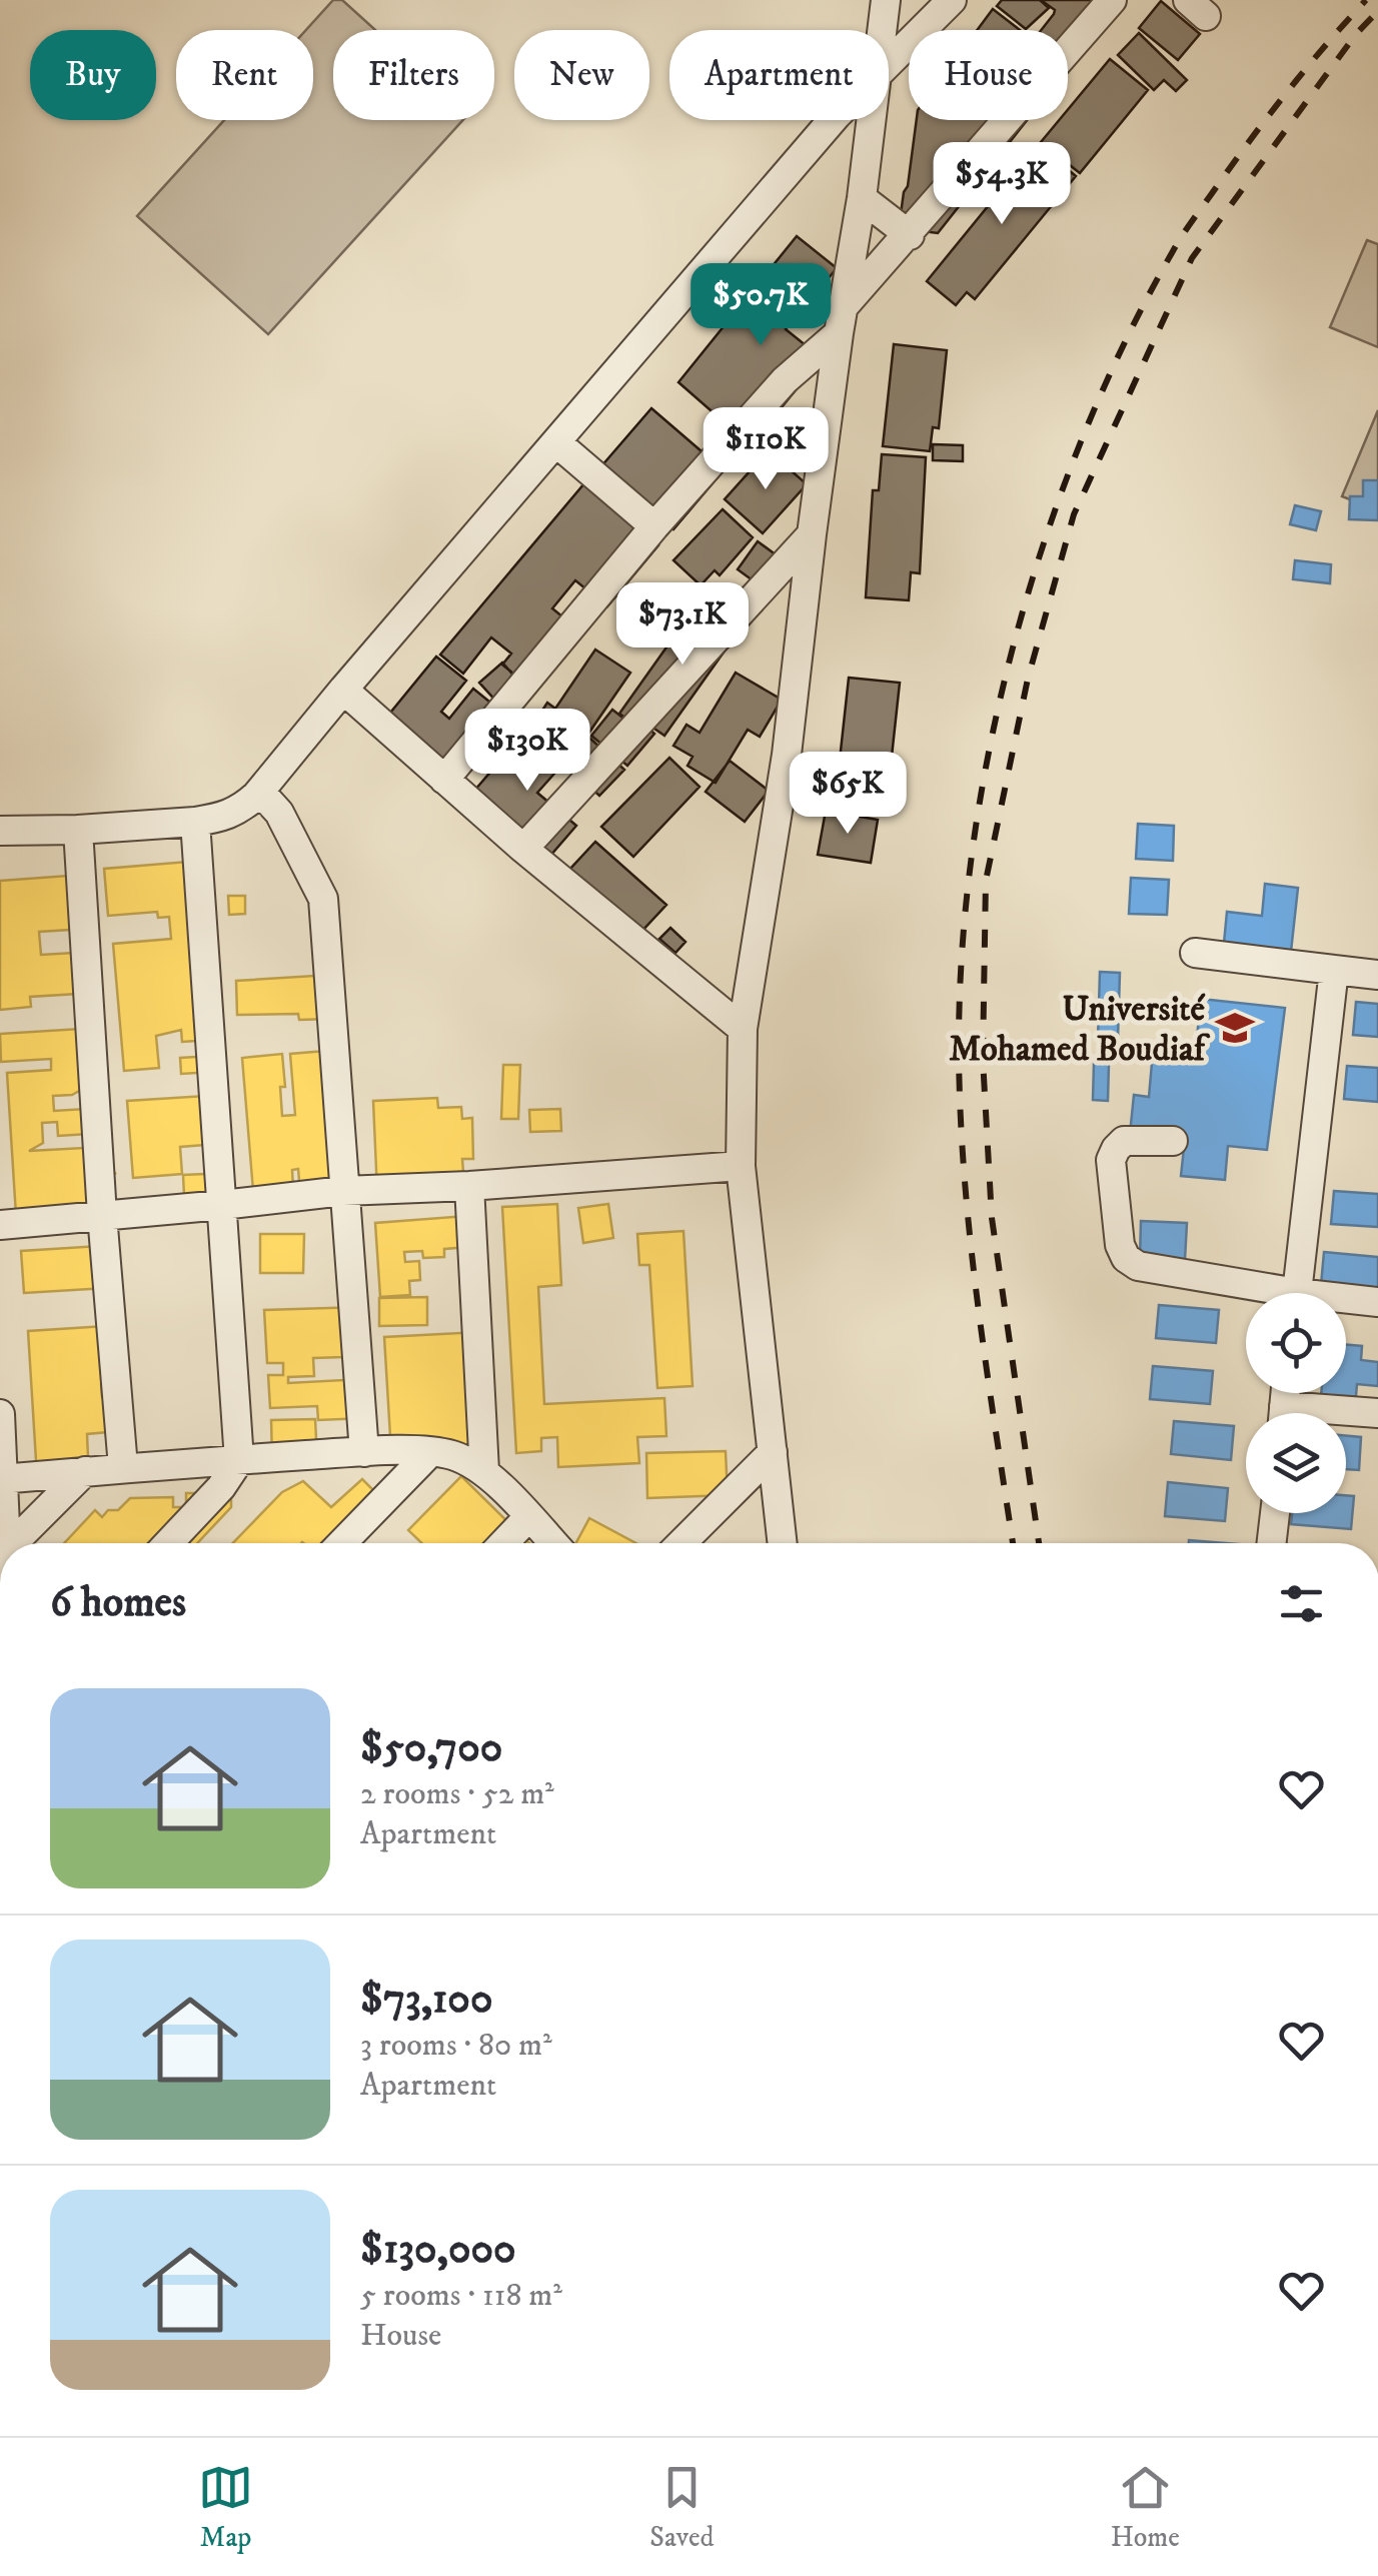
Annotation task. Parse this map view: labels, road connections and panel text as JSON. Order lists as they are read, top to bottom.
{
  "places": {
    "school or university": ["Université Mohamed Boudiaf"]
  },
  "page": {
    "chip": [
      "Buy",
      "Rent",
      "Filters",
      "New",
      "Apartment",
      "House"
    ],
    "price": [
      "$54.3K",
      "$50.7K",
      "$110K",
      "$73.1K",
      "$130K",
      "$65K"
    ],
    "heading": "6 homes",
    "list": [
      {
        "name": "$50,700",
        "note": "2 rooms · 52 m² · Apartment"
      },
      {
        "name": "$73,100",
        "note": "3 rooms · 80 m² · Apartment"
      },
      {
        "name": "$130,000",
        "note": "5 rooms · 118 m² · House"
      }
    ],
    "tabs": ["Map", "Saved", "Home"]
  }
}
